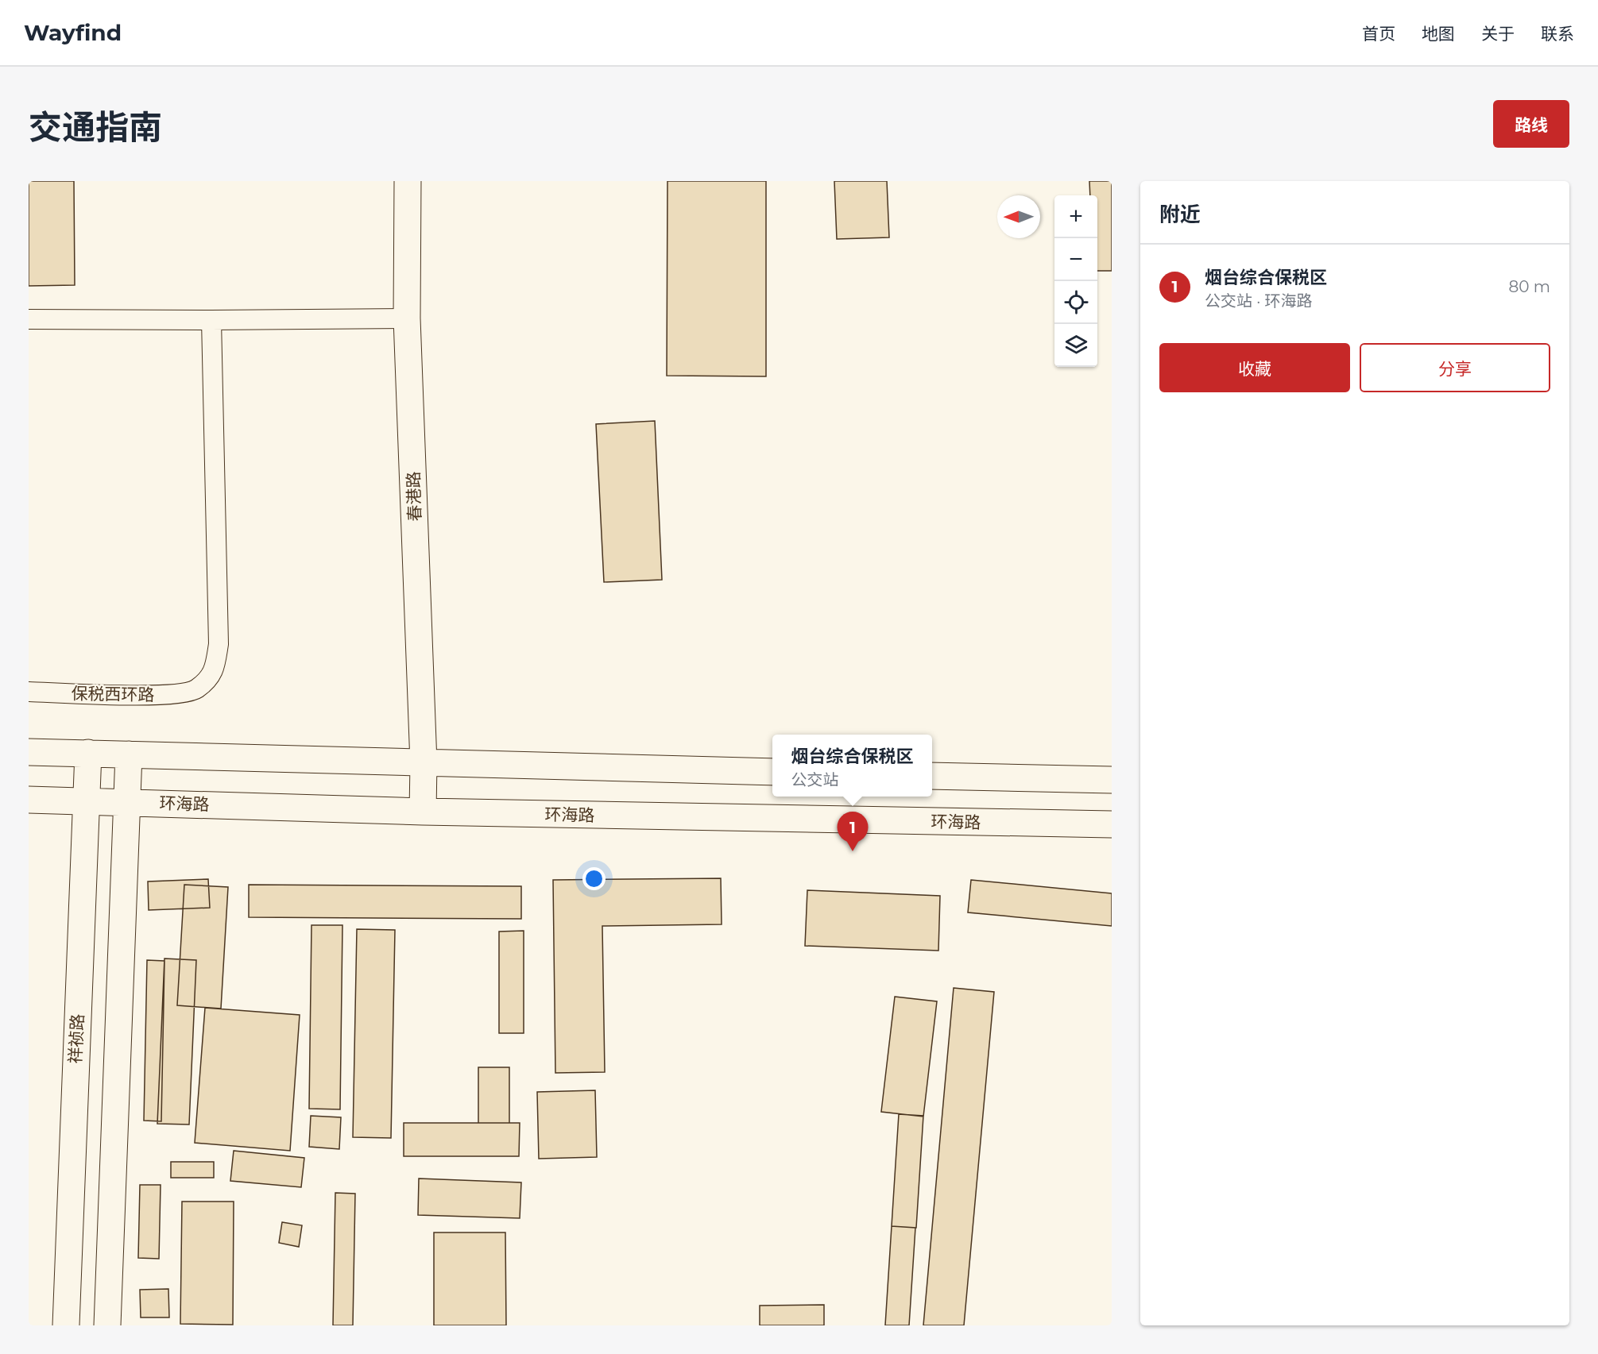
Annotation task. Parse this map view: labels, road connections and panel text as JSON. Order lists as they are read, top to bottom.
{
  "streets": {
    "main road": ["春港路", "环海路", "祥祯路"],
    "street": ["保税西环路"]
  },
  "crossings": [
    ["春港路", "环海路"],
    ["环海路", "祥祯路"]
  ],
  "north": "left",
  "page": {
    "header": "Wayfind",
    "nav": [
      "首页",
      "地图",
      "关于",
      "联系"
    ],
    "title": "交通指南",
    "buttons": [
      "路线",
      ["收藏", "分享"]
    ],
    "heading": "附近",
    "map_buttons": ["+", "−"],
    "list": [
      {
        "mark": "1",
        "name": "烟台综合保税区",
        "note": "公交站 · 环海路",
        "value": "80 m"
      }
    ],
    "popup": ["烟台综合保税区", "公交站"],
    "pins": "1"
  }
}
